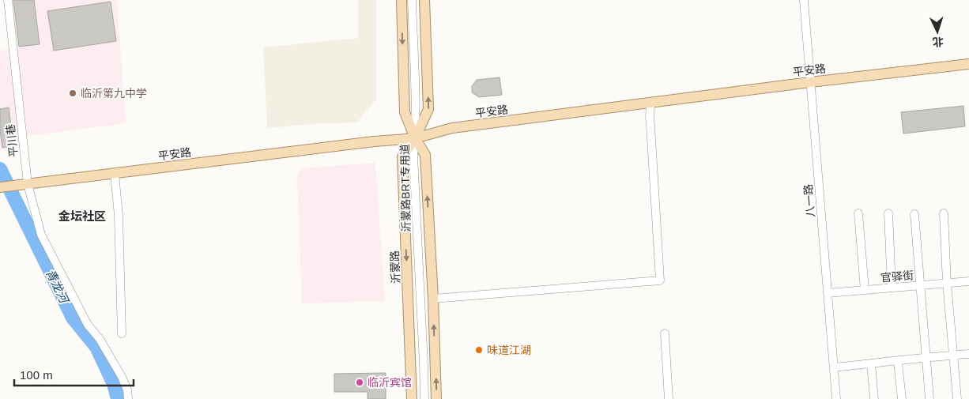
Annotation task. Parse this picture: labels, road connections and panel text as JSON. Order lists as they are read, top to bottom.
{
  "streets": {
    "main road": ["平安路", "沂蒙路"],
    "street": [
      "平川巷",
      "沂蒙路BRT专用道",
      "八一路",
      "官驿街"
    ]
  },
  "crossings": [
    ["平安路", "平川巷"],
    ["平安路", "沂蒙路BRT专用道"],
    ["平安路", "八一路"],
    ["平安路", "沂蒙路"],
    ["沂蒙路BRT专用道", "沂蒙路"],
    ["八一路", "官驿街"]
  ],
  "districts": ["金坛社区"],
  "water": ["青龙河"],
  "places": ["临沂第九中学", "味道江湖", "临沂宾馆"],
  "scale_bar": "100 m",
  "north": "bottom"
}
